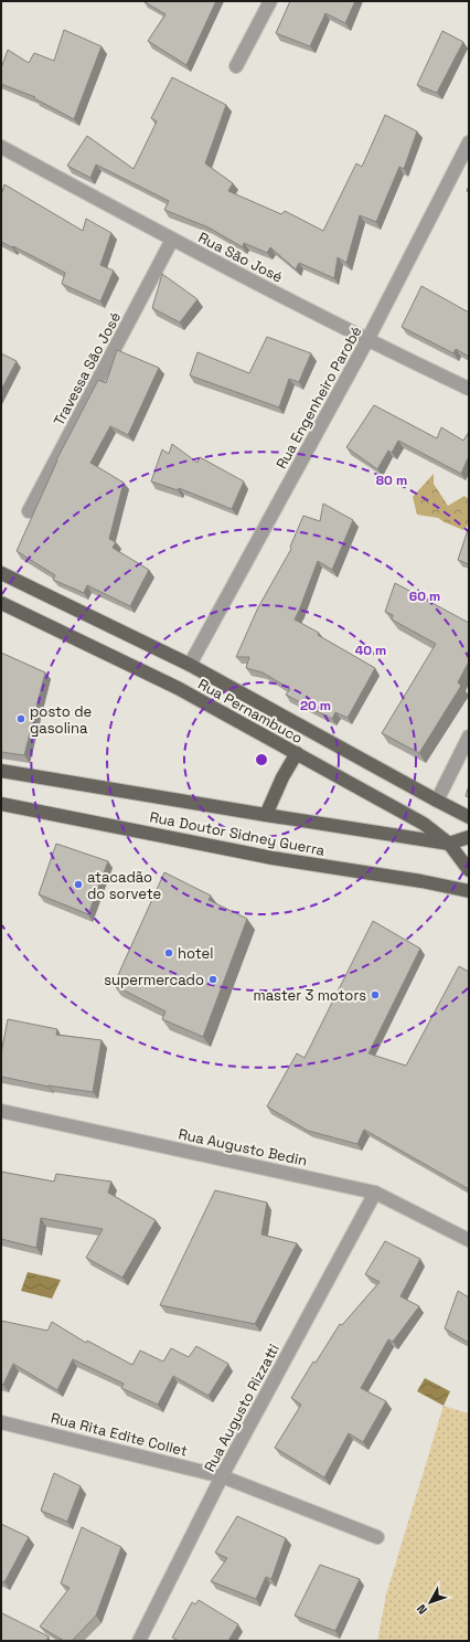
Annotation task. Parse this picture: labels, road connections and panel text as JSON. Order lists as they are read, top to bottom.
{
  "streets": {
    "main road": ["Rua Pernambuco", "Rua Doutor Sidney Guerra"],
    "street": [
      "Rua São José",
      "Travessa São José",
      "Rua Engenheiro Parobé",
      "Rua Augusto Bedin",
      "Rua Augusto Rizzatti",
      "Rua Rita Edite Collet"
    ]
  },
  "crossings": [
    ["Rua São José", "Travessa São José"],
    ["Rua São José", "Rua Engenheiro Parobé"],
    ["Rua Engenheiro Parobé", "Rua Pernambuco"],
    ["Rua Pernambuco", "Rua Doutor Sidney Guerra"],
    ["Rua Augusto Bedin", "Rua Augusto Rizzatti"],
    ["Rua Augusto Rizzatti", "Rua Rita Edite Collet"]
  ],
  "places": [
    "posto de gasolina",
    "atacadão do sorvete",
    "hotel",
    "supermercado",
    "master 3 motors"
  ],
  "north": "bottom left",
  "rings": [
    "80 m",
    "60 m",
    "40 m",
    "20 m"
  ]
}
